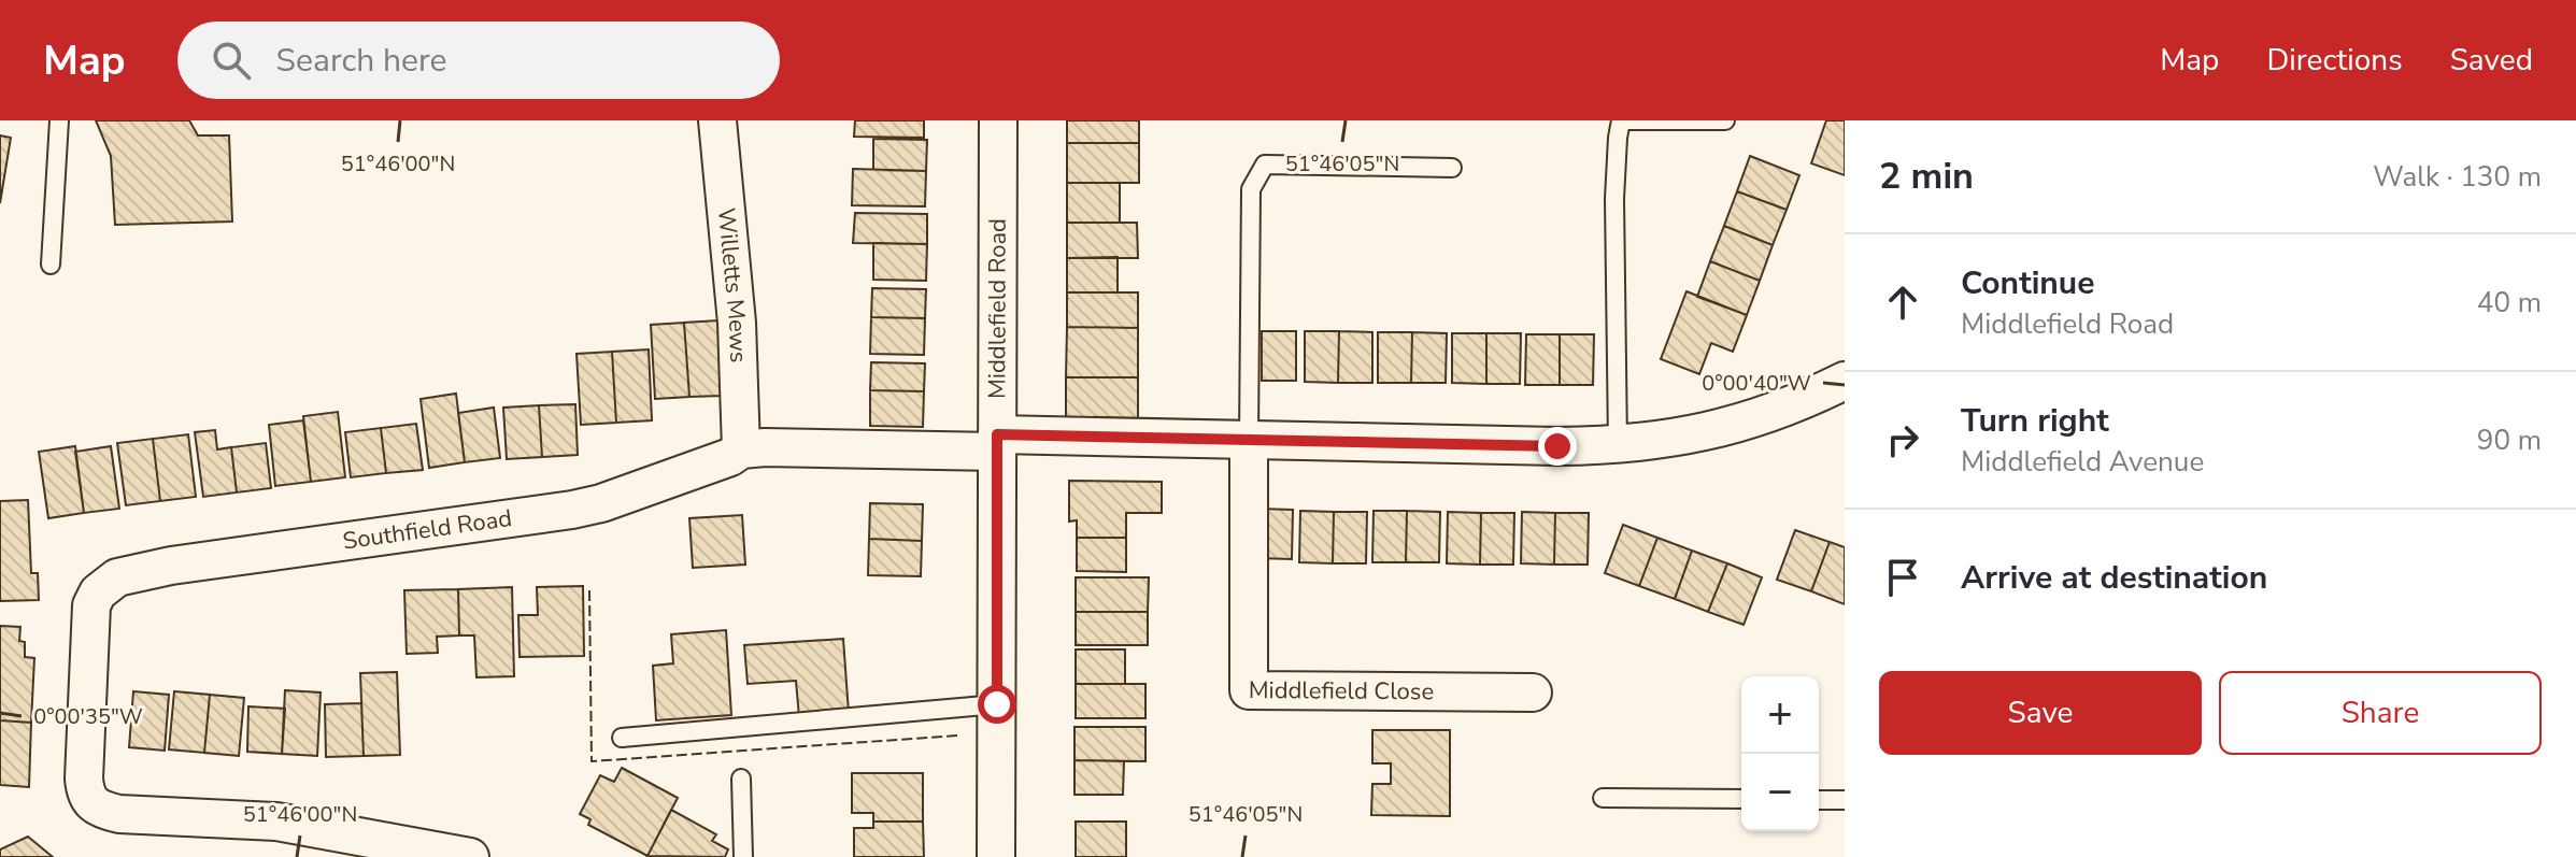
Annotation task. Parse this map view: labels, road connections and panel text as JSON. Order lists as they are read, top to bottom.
{
  "streets": {
    "street": [
      "Willetts Mews",
      "Middlefield Road",
      "Southfield Road",
      "Middlefield Close"
    ]
  },
  "crossings": [
    ["Willetts Mews", "Southfield Road"],
    ["Middlefield Road", "Southfield Road"],
    ["Southfield Road", "Middlefield Close"]
  ],
  "page": {
    "header": "Map",
    "search": "Search here",
    "nav": ["Map", "Directions", "Saved"],
    "heading": ["2 min", "Walk · 130 m"],
    "list": [
      ["Continue", "Middlefield Road", "40 m"],
      ["Turn right", "Middlefield Avenue", "90 m"],
      "Arrive at destination"
    ],
    "buttons": ["Save", "Share"],
    "map_buttons": ["+", "−"]
  },
  "coordinates": [
    "51°46'00\"N",
    "51°46'05\"N",
    "0°00'40\"W",
    "0°00'35\"W"
  ]
}
